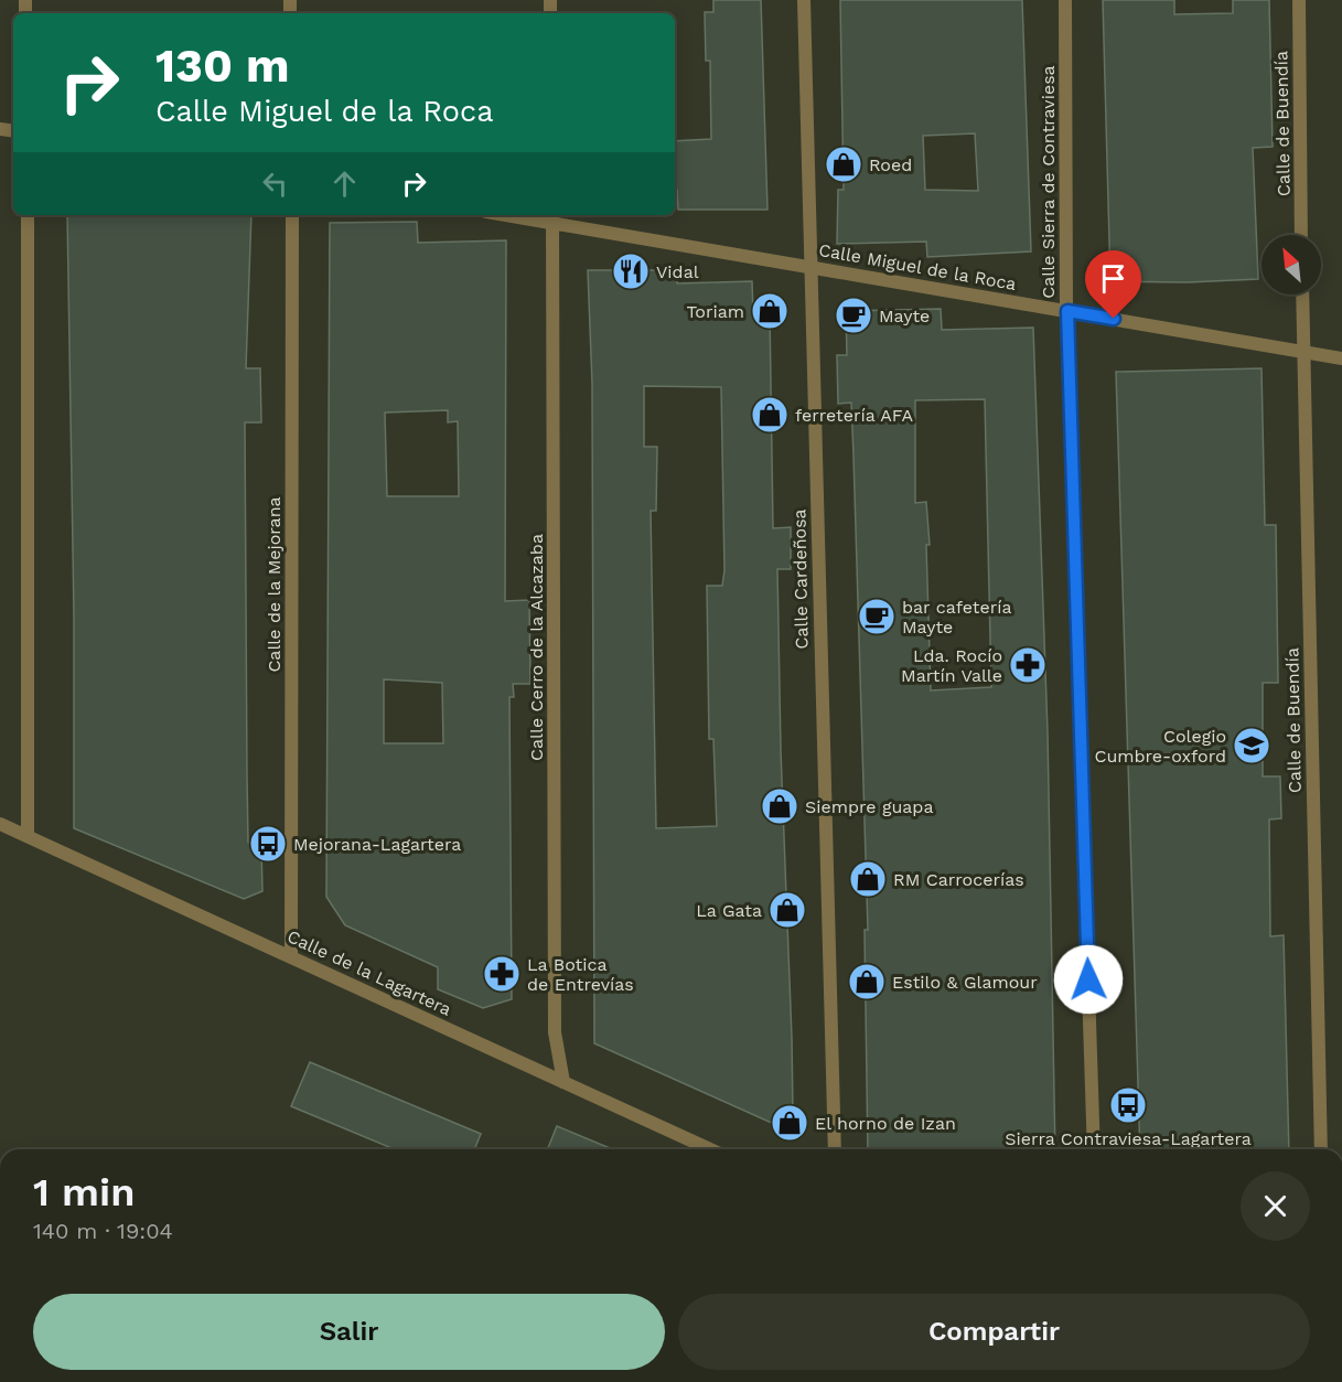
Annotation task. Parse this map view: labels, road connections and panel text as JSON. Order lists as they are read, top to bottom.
{
  "streets": {
    "street": [
      "Calle de Buendía",
      "Calle Sierra de Contraviesa",
      "Calle Miguel de la Roca",
      "Calle Cardeñosa",
      "Calle de la Mejorana",
      "Calle Cerro de la Alcazaba",
      "Calle de la Lagartera"
    ]
  },
  "crossings": [
    ["Calle de Buendía", "Calle Miguel de la Roca"],
    ["Calle Sierra de Contraviesa", "Calle Miguel de la Roca"],
    ["Calle Miguel de la Roca", "Calle Cardeñosa"],
    ["Calle Miguel de la Roca", "Calle Cerro de la Alcazaba"],
    ["Calle de la Mejorana", "Calle de la Lagartera"],
    ["Calle Cerro de la Alcazaba", "Calle de la Lagartera"]
  ],
  "places": {
    "shop": [
      "Roed",
      "Toriam",
      "ferretería AFA",
      "Siempre guapa",
      "RM Carrocerías",
      "La Gata",
      "Estilo & Glamour",
      "El horno de Izan"
    ],
    "restaurant": ["Vidal"],
    "cafe": ["Mayte", "bar cafetería Mayte"],
    "pharmacy": ["Lda. Rocío Martín Valle", "La Botica de Entrevías"],
    "school or university": ["Colegio Cumbre-oxford"],
    "bus stop": ["Mejorana-Lagartera", "Sierra Contraviesa-Lagartera"]
  },
  "north": "top left",
  "page": {
    "turn": ["130 m", "Calle Miguel de la Roca"],
    "heading": ["1 min", "140 m · 19:04"],
    "buttons": ["Salir", "Compartir"]
  }
}
